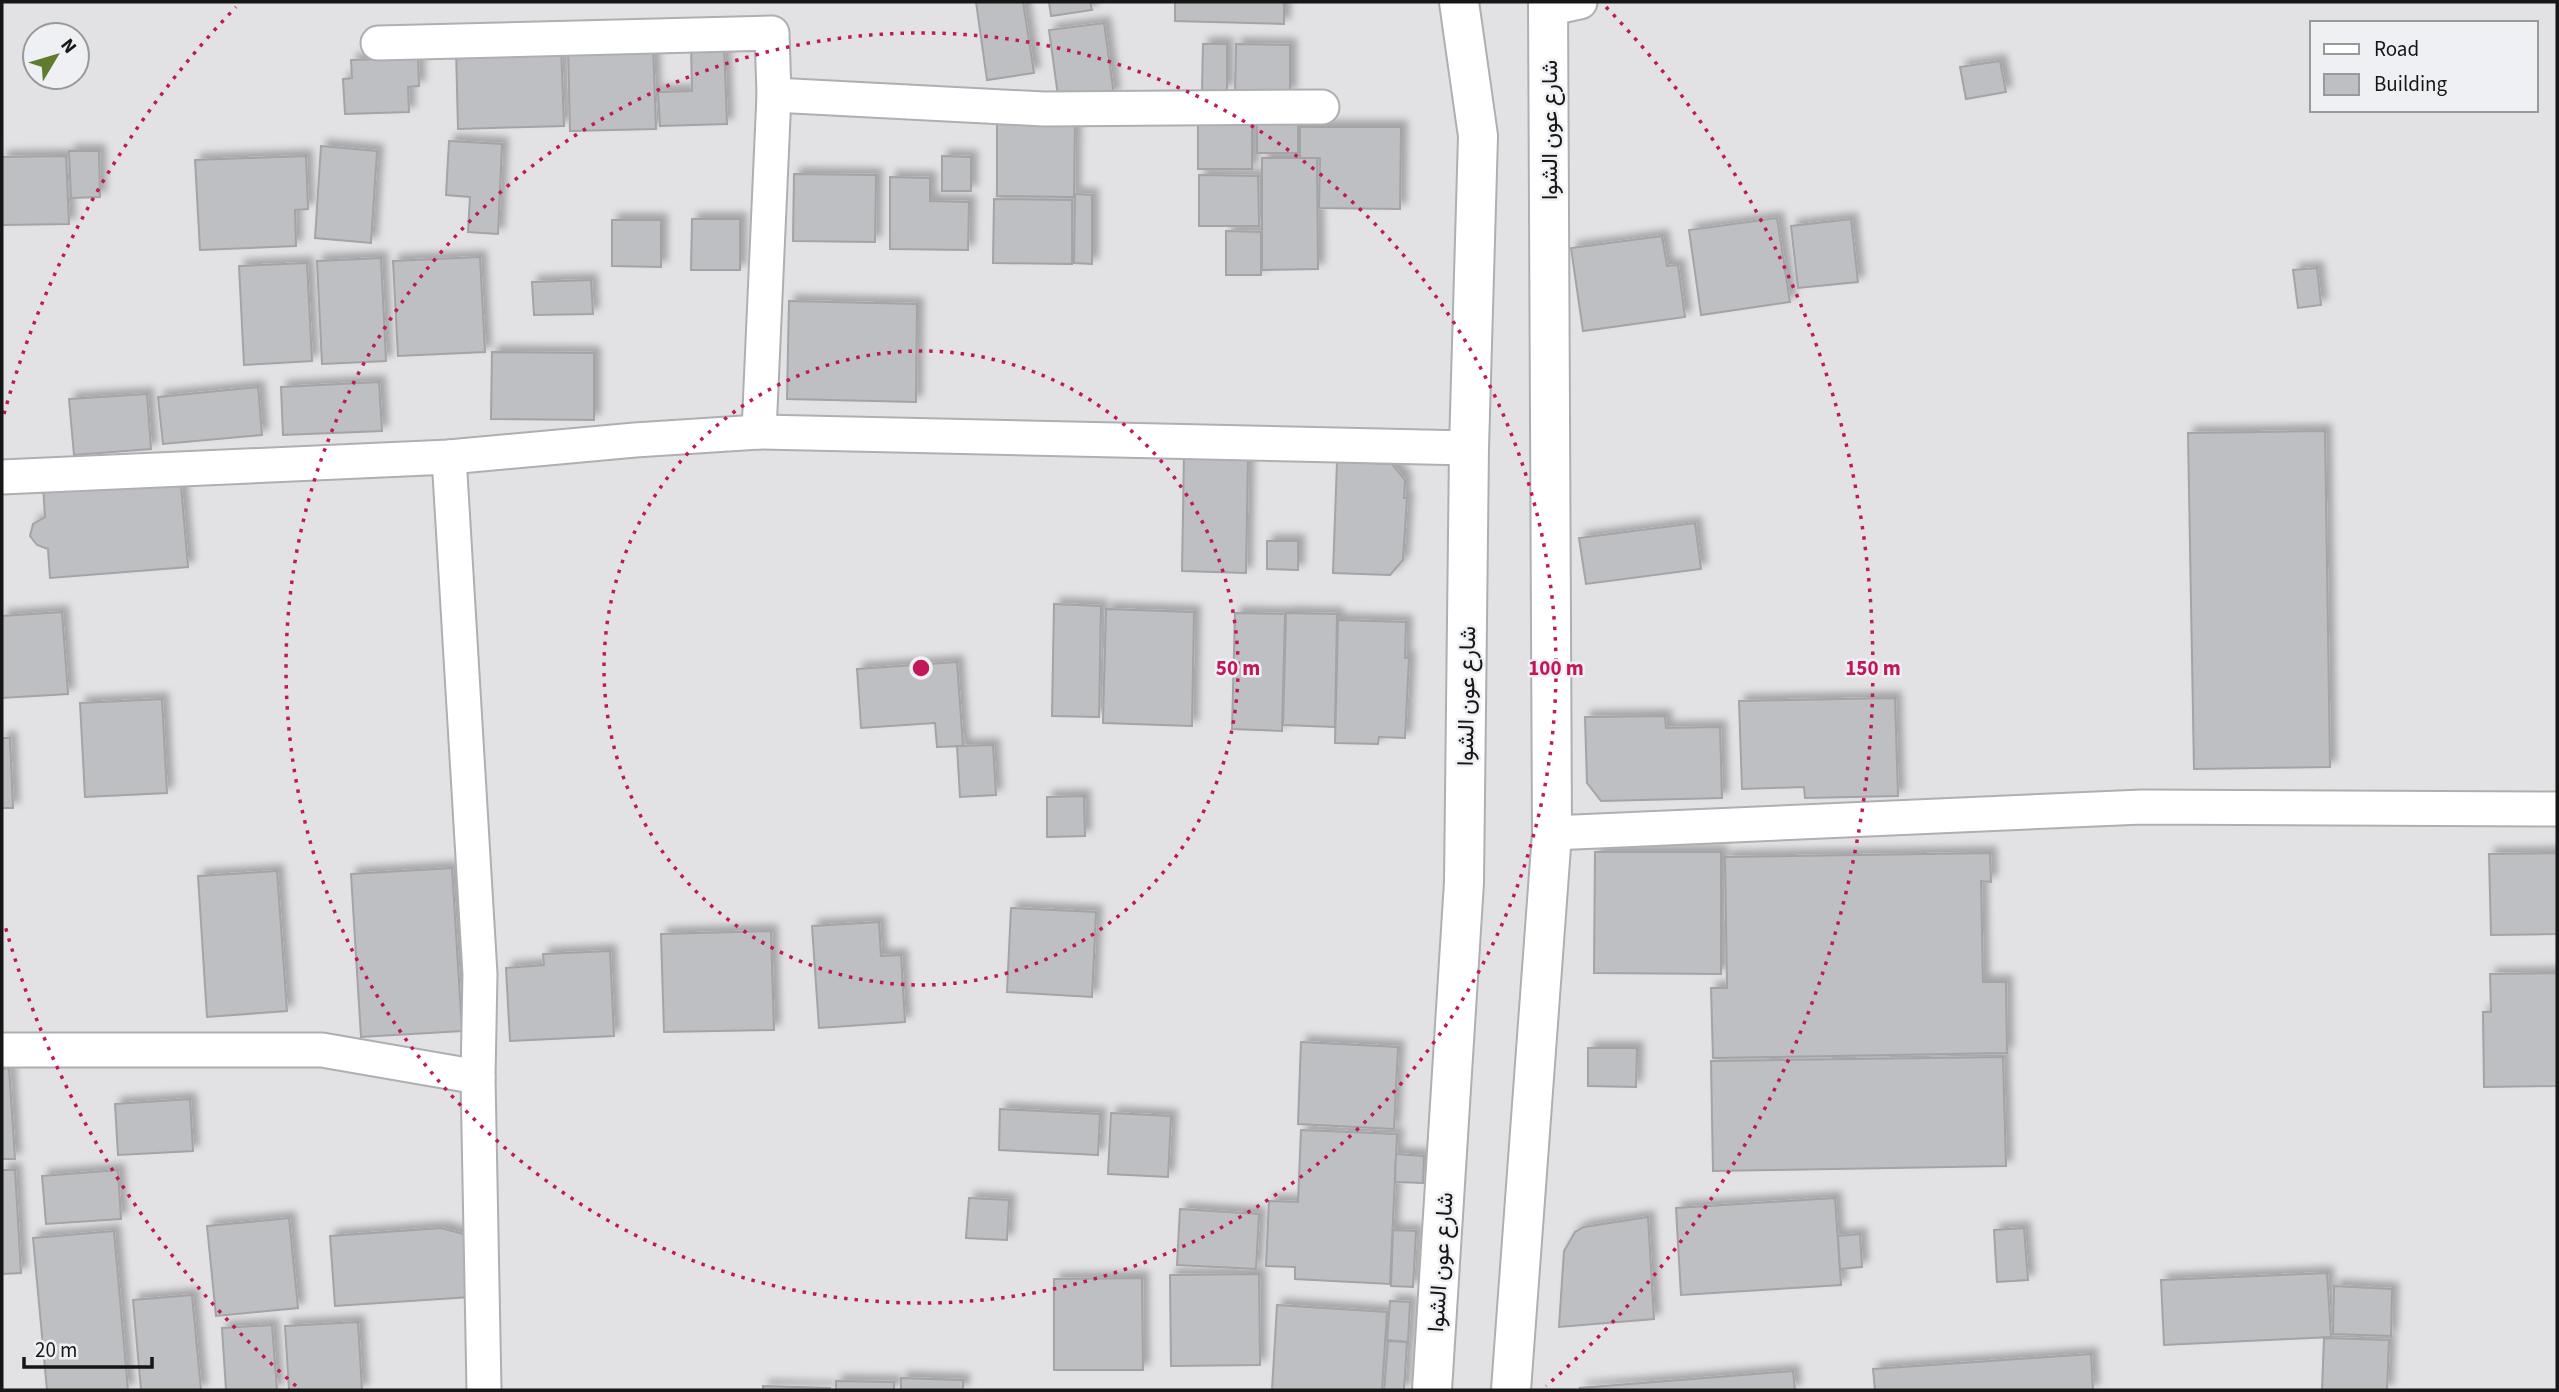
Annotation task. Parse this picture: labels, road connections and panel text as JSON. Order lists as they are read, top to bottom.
{
  "streets": {
    "main road": ["شارع عون الشوا"]
  },
  "legend": ["Road", "Building"],
  "scale_bar": "20 m",
  "north": "top right",
  "rings": ["50 m", "100 m", "150 m"]
}
